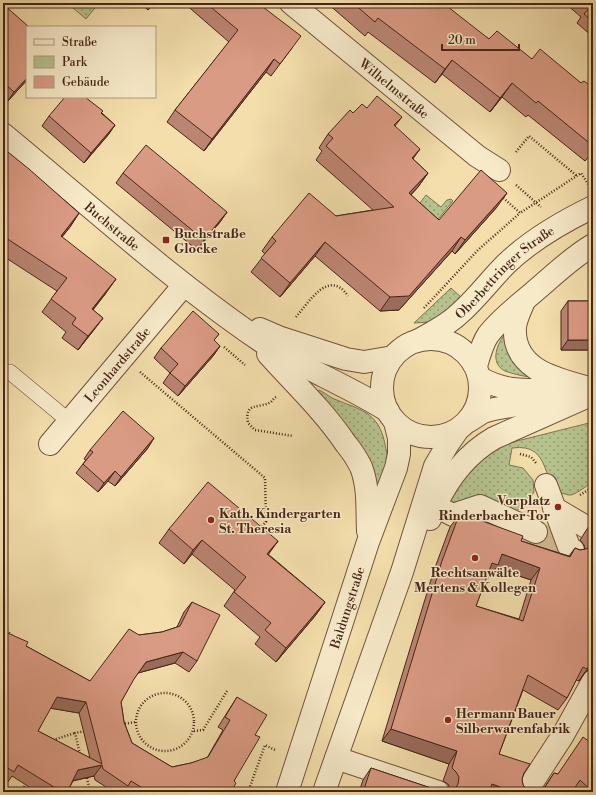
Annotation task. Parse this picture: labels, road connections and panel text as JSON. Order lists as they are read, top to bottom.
{
  "streets": {
    "street": [
      "Wilhelmstraße",
      "Buchstraße",
      "Oberbettringer Straße",
      "Leonhardstraße",
      "Baldungstraße"
    ]
  },
  "crossings": [
    ["Buchstraße", "Oberbettringer Straße"],
    ["Buchstraße", "Leonhardstraße"],
    ["Buchstraße", "Baldungstraße"],
    ["Oberbettringer Straße", "Baldungstraße"]
  ],
  "places": {
    "transit": ["Buchstraße Glocke"],
    "other": [
      "Vorplatz Rinderbacher Tor",
      "Kath. Kindergarten St. Theresia",
      "Rechtsanwälte Mertens & Kollegen",
      "Hermann Bauer Silberwarenfabrik"
    ]
  },
  "legend": ["Straße", "Park", "Gebäude"],
  "scale_bar": "20 m"
}
